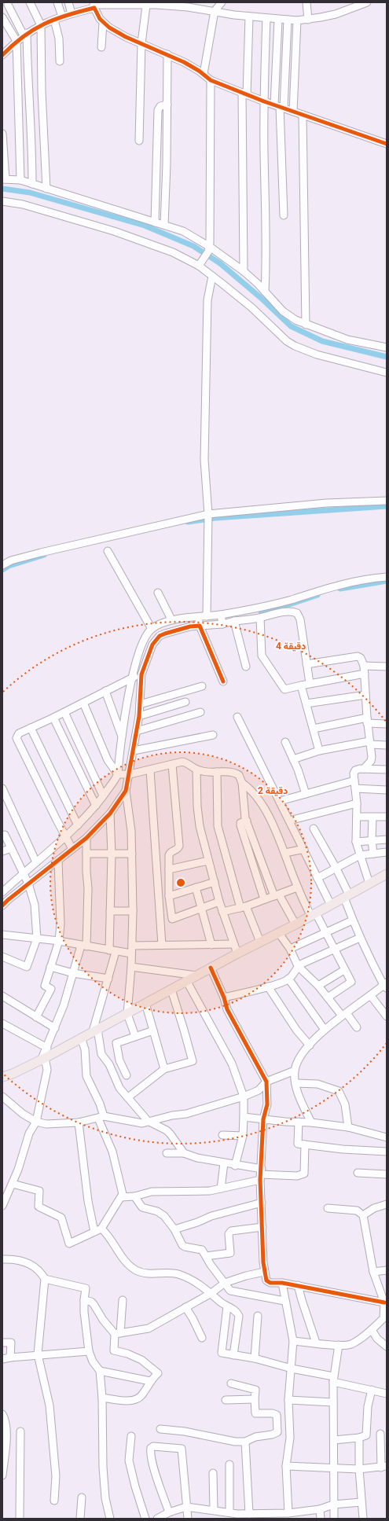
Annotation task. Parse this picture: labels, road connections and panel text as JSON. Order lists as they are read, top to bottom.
{
  "rings": ["4 دقيقة", "2 دقيقة"]
}
